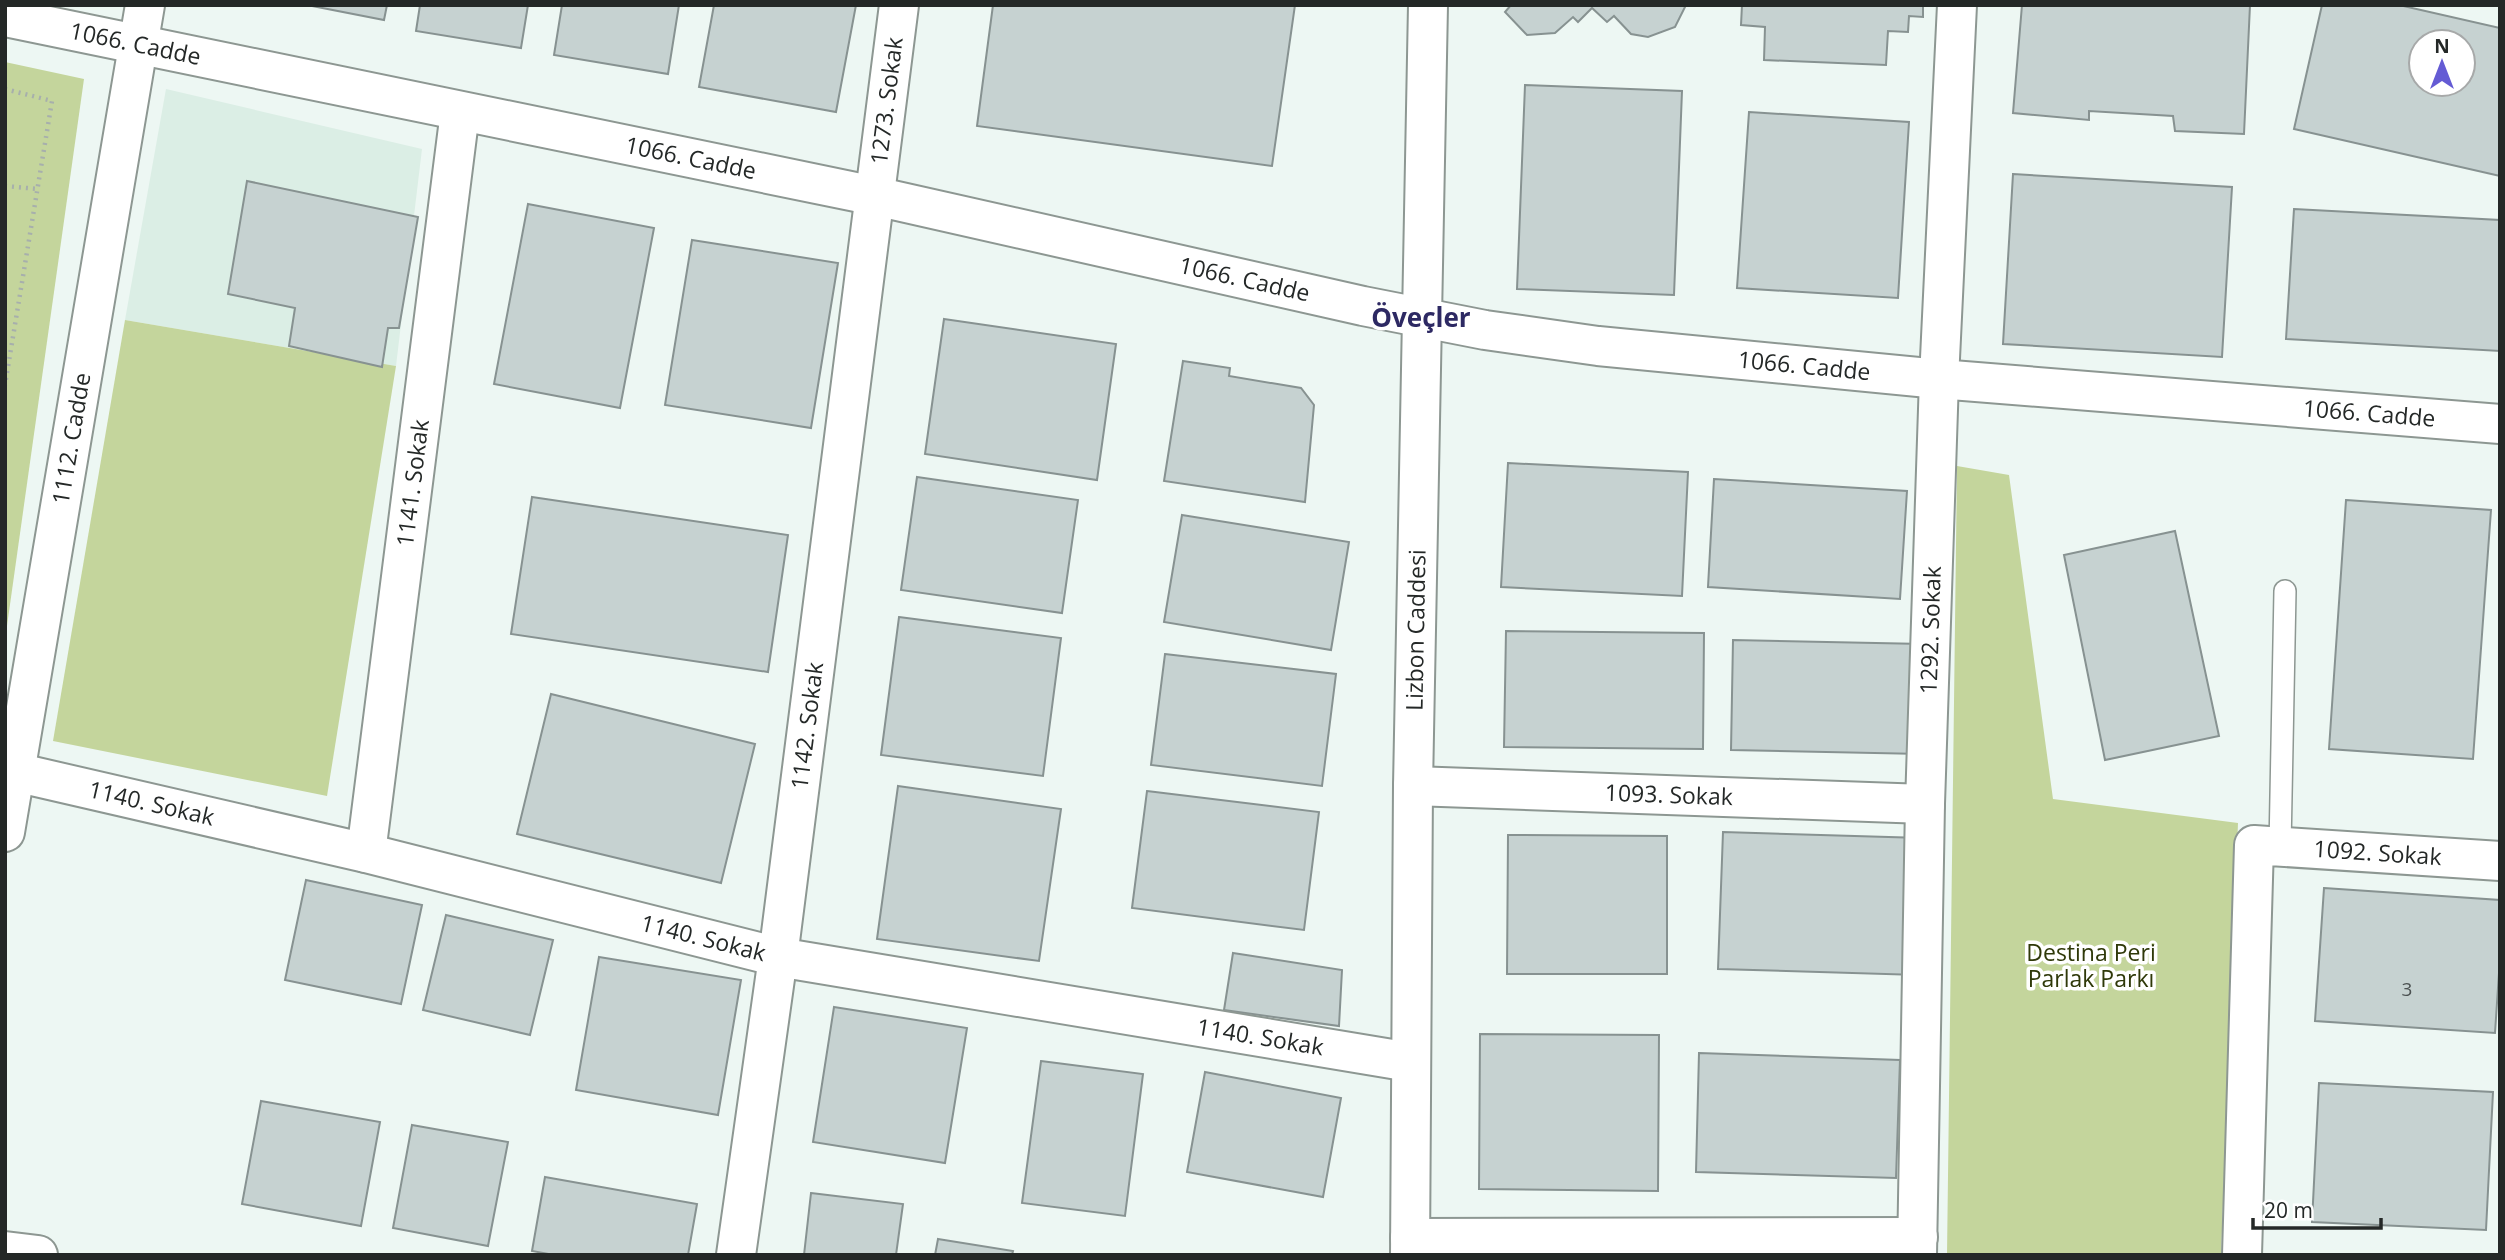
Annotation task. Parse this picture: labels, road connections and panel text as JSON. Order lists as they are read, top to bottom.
{
  "streets": {
    "street": [
      "1066. Cadde",
      "1273. Sokak",
      "1112. Cadde",
      "1141. Sokak",
      "Lizbon Caddesi",
      "1292. Sokak",
      "1142. Sokak",
      "1093. Sokak",
      "1140. Sokak",
      "1092. Sokak"
    ]
  },
  "crossings": [
    ["1066. Cadde", "1273. Sokak"],
    ["1066. Cadde", "1112. Cadde"],
    ["1066. Cadde", "1141. Sokak"],
    ["1066. Cadde", "Lizbon Caddesi"],
    ["1066. Cadde", "1292. Sokak"],
    ["1066. Cadde", "1142. Sokak"],
    ["1273. Sokak", "1142. Sokak"],
    ["1112. Cadde", "1140. Sokak"],
    ["1141. Sokak", "1140. Sokak"],
    ["Lizbon Caddesi", "1093. Sokak"],
    ["Lizbon Caddesi", "1140. Sokak"],
    ["1292. Sokak", "1093. Sokak"],
    ["1142. Sokak", "1140. Sokak"]
  ],
  "districts": ["Öveçler"],
  "parks": ["Destina Peri Parlak Parkı"],
  "house_numbers": ["3"],
  "scale_bar": "20 m",
  "north": "top"
}
